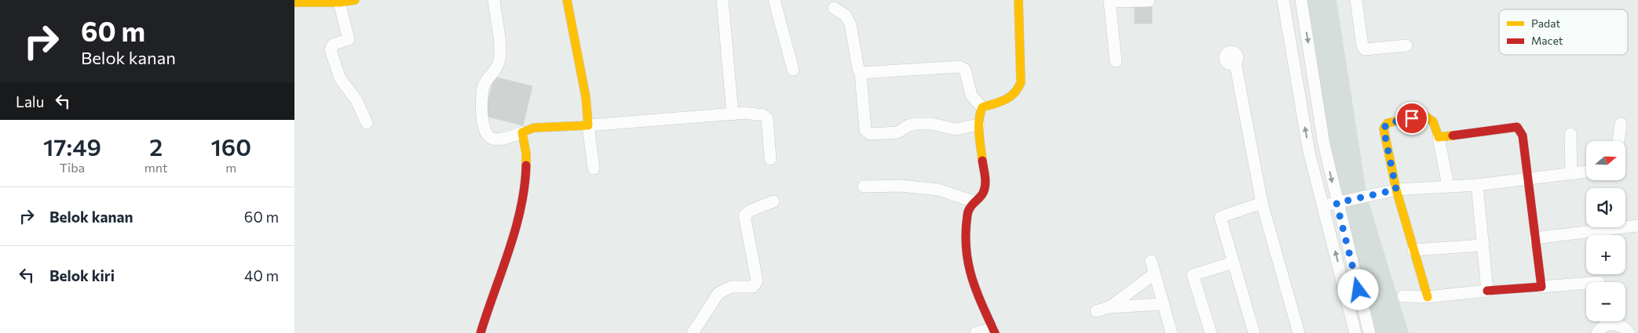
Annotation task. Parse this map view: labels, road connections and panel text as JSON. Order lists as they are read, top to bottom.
{
  "legend": ["Padat", "Macet"],
  "north": "right",
  "page": {
    "turn": ["60 m", "Belok kanan"],
    "then": "Lalu",
    "eta": [
      "17:49",
      "Tiba",
      "2",
      "mnt",
      "160",
      "m"
    ],
    "map_buttons": ["+", "−"],
    "list": [
      {
        "name": "Belok kanan",
        "value": "60 m"
      },
      {
        "name": "Belok kiri",
        "value": "40 m"
      }
    ]
  }
}
